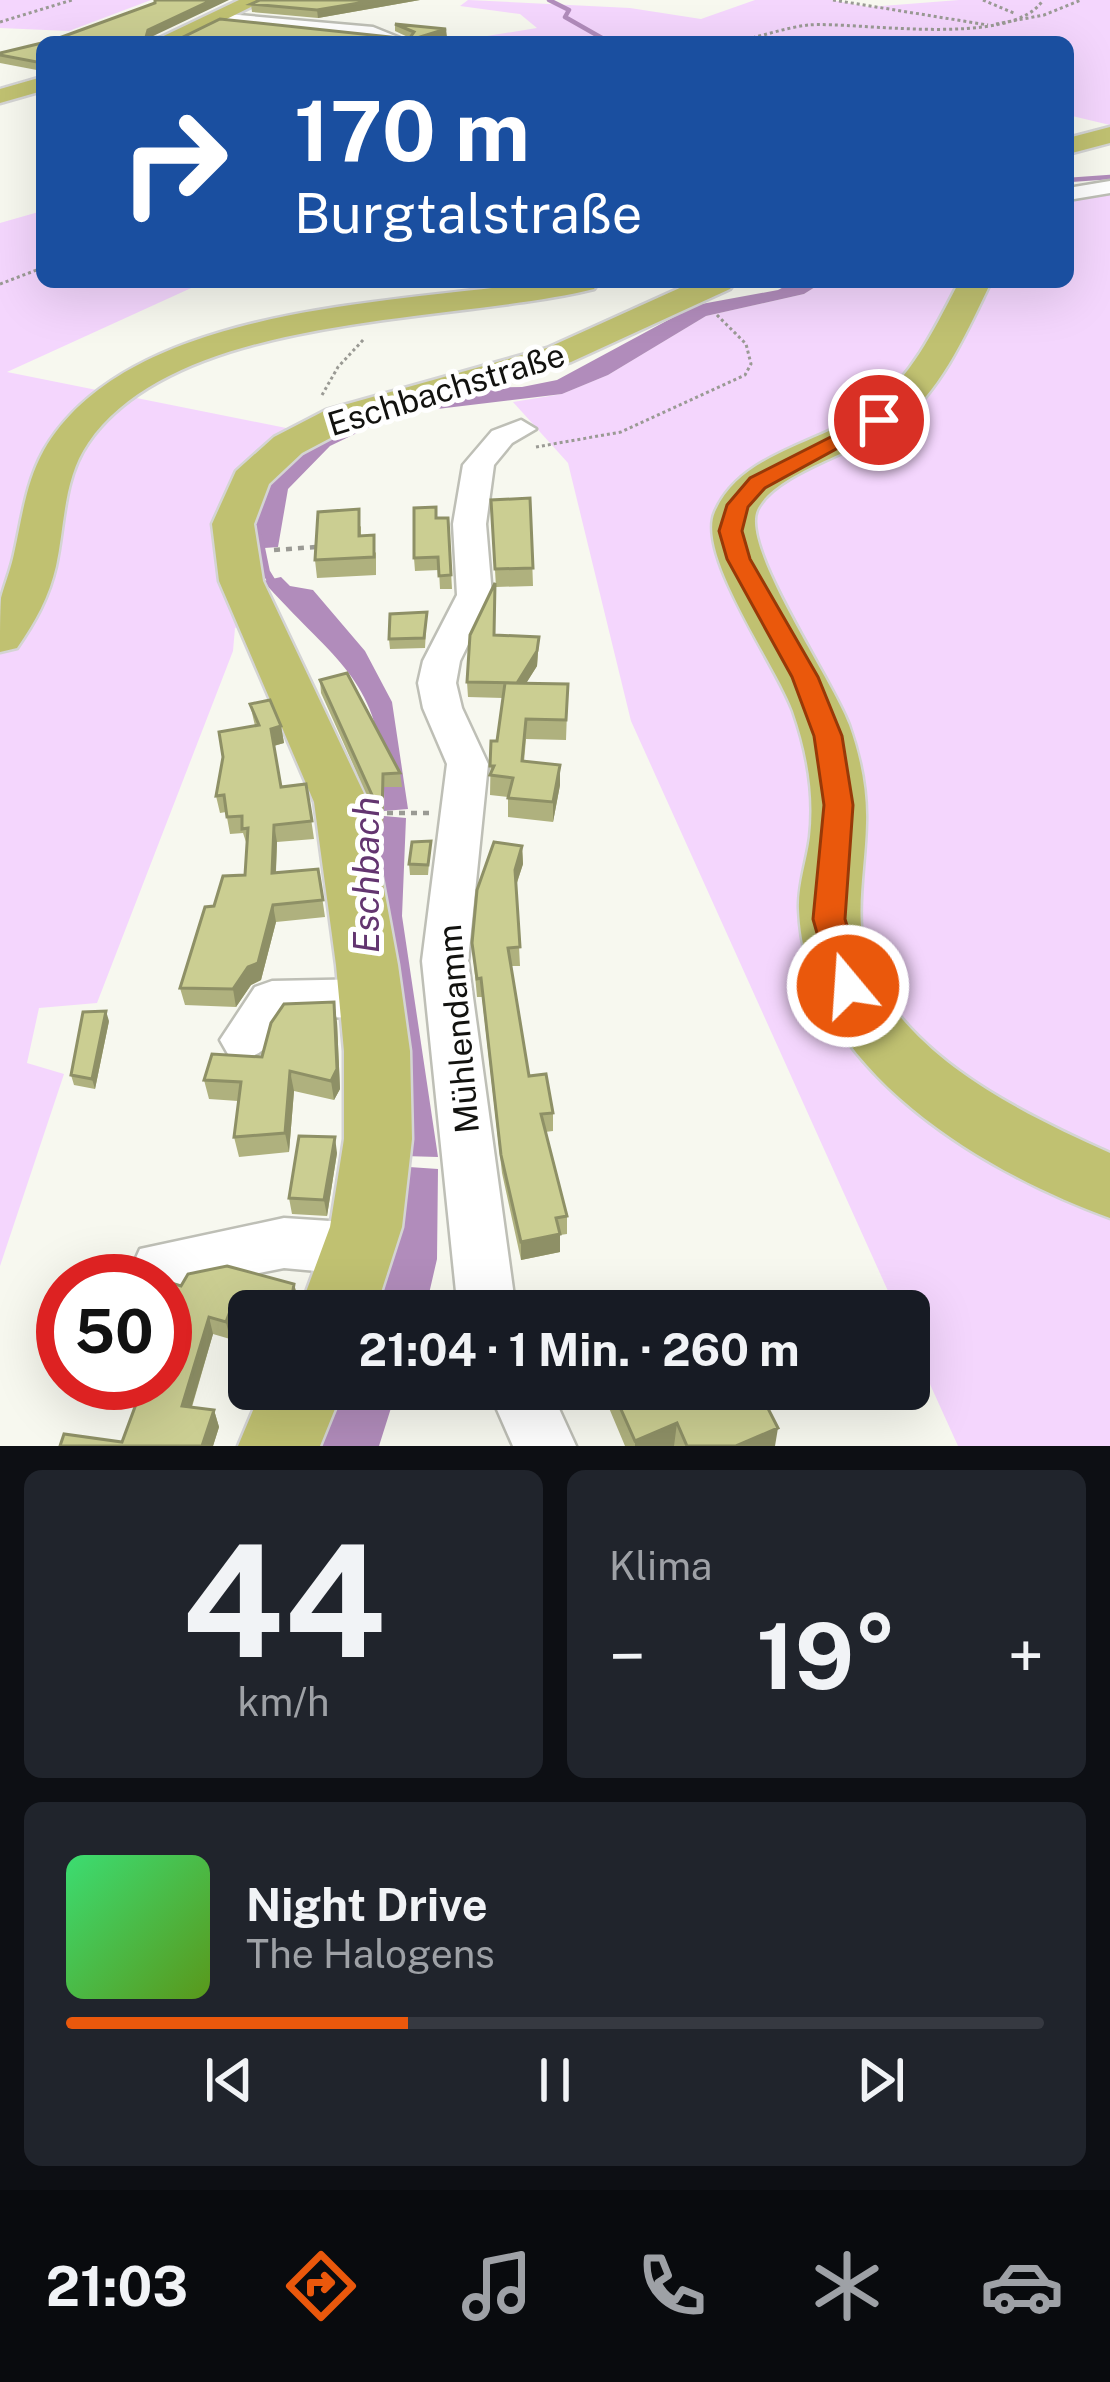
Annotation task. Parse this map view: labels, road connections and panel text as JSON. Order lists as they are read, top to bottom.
{
  "streets": {
    "main road": ["Eschbachstraße"],
    "street": ["Mühlendamm"]
  },
  "water": ["Eschbach"],
  "page": {
    "turn": ["170 m", "Burgtalstraße"],
    "limit": "50",
    "trip": "21:04 · 1 Min. · 260 m",
    "tile": [
      ["44", "km/h"],
      "Klima"
    ],
    "heat": ["−", "19°", "+"],
    "song": ["Night Drive", "The Halogens"],
    "tabs": "21:03"
  }
}
